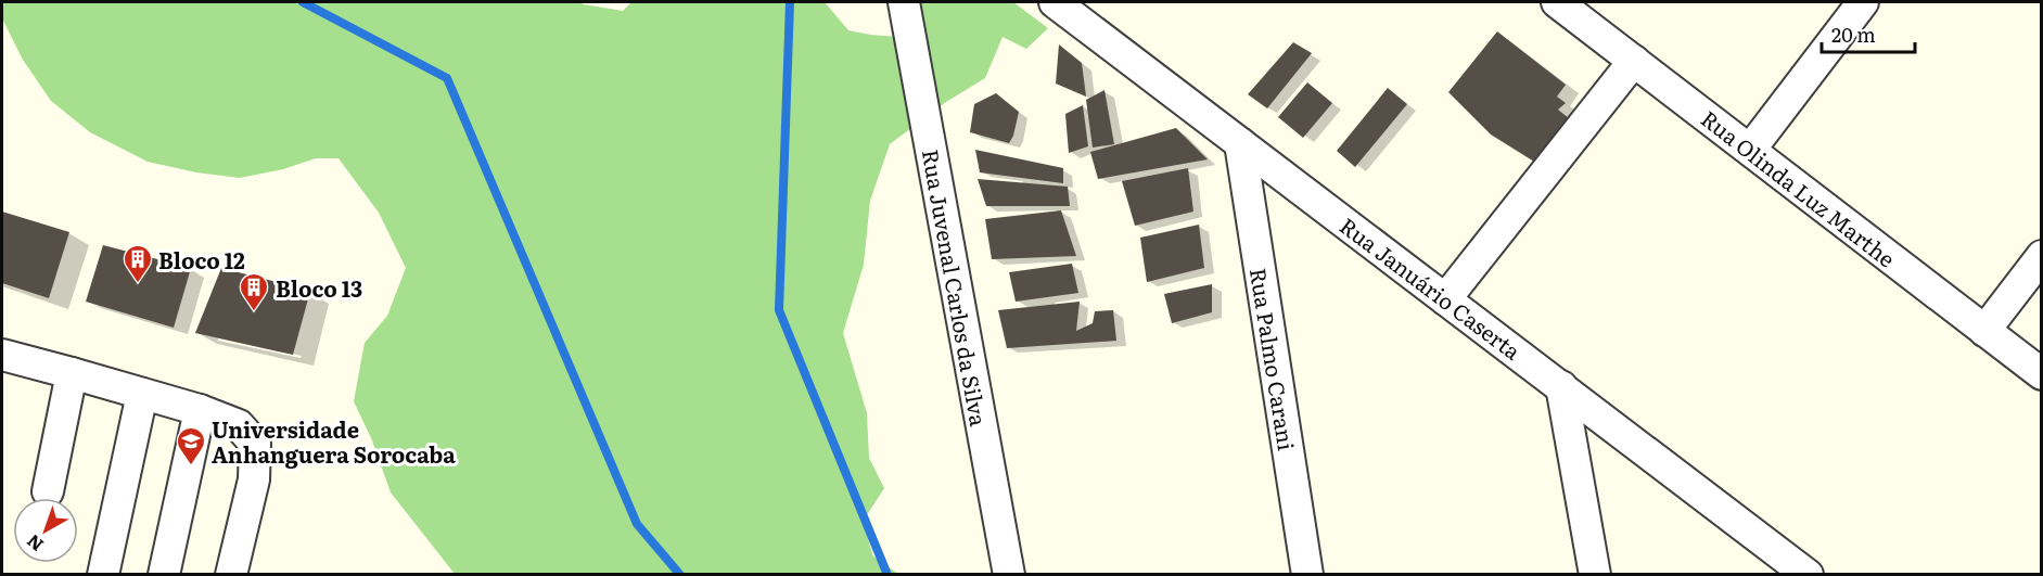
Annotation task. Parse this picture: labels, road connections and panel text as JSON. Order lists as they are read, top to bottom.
{
  "streets": {
    "street": [
      "Rua Olinda Luz Marthe",
      "Rua Juvenal Carlos da Silva",
      "Rua Januário Caserta",
      "Rua Palmo Carani"
    ]
  },
  "crossings": [
    ["Rua Januário Caserta", "Rua Palmo Carani"]
  ],
  "places": {
    "building": ["Bloco 12", "Bloco 13"],
    "school or university": ["Universidade Anhanguera Sorocaba"]
  },
  "scale_bar": "20 m",
  "north": "bottom left"
}
